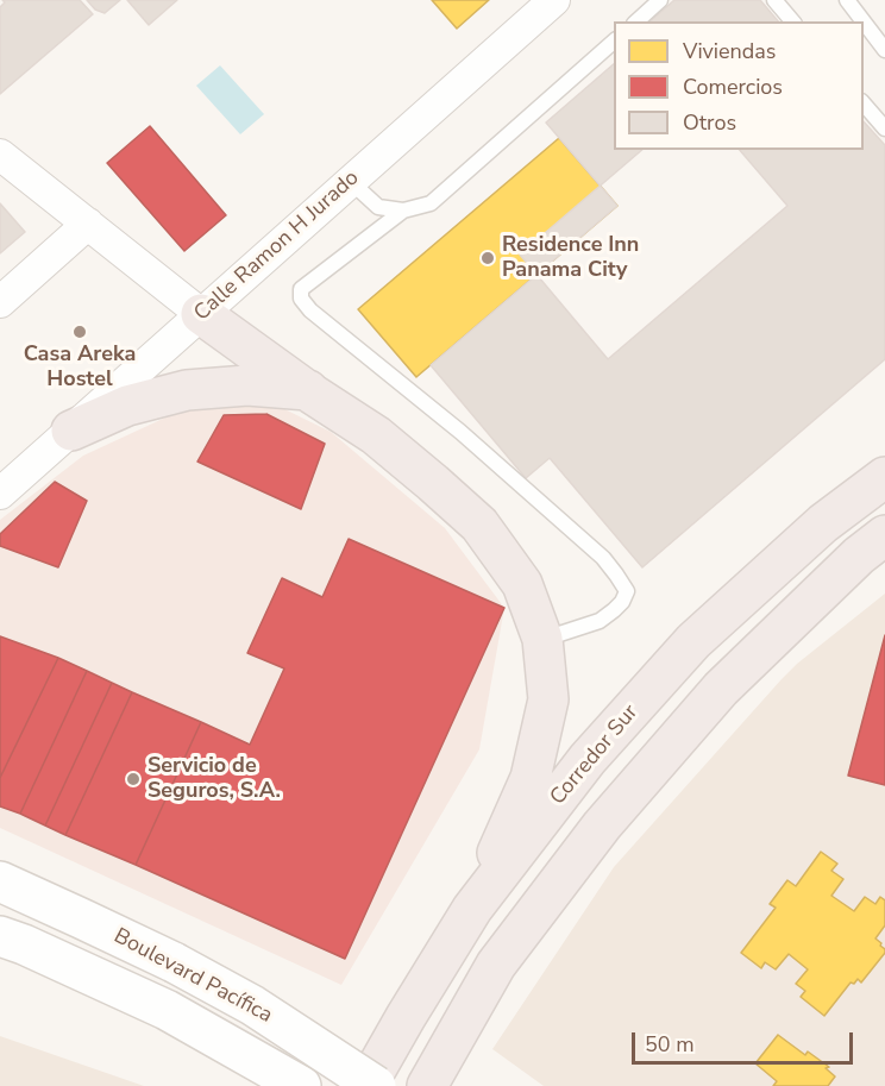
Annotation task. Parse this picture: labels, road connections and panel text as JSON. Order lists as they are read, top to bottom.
{
  "streets": {
    "highway": ["Corredor Sur"],
    "street": ["Calle Ramon H Jurado", "Boulevard Pacífica"]
  },
  "places": ["Residence Inn Panama City", "Casa Areka Hostel", "Servicio de Seguros, S.A."],
  "legend": ["Viviendas", "Comercios", "Otros"],
  "scale_bar": "50 m"
}
